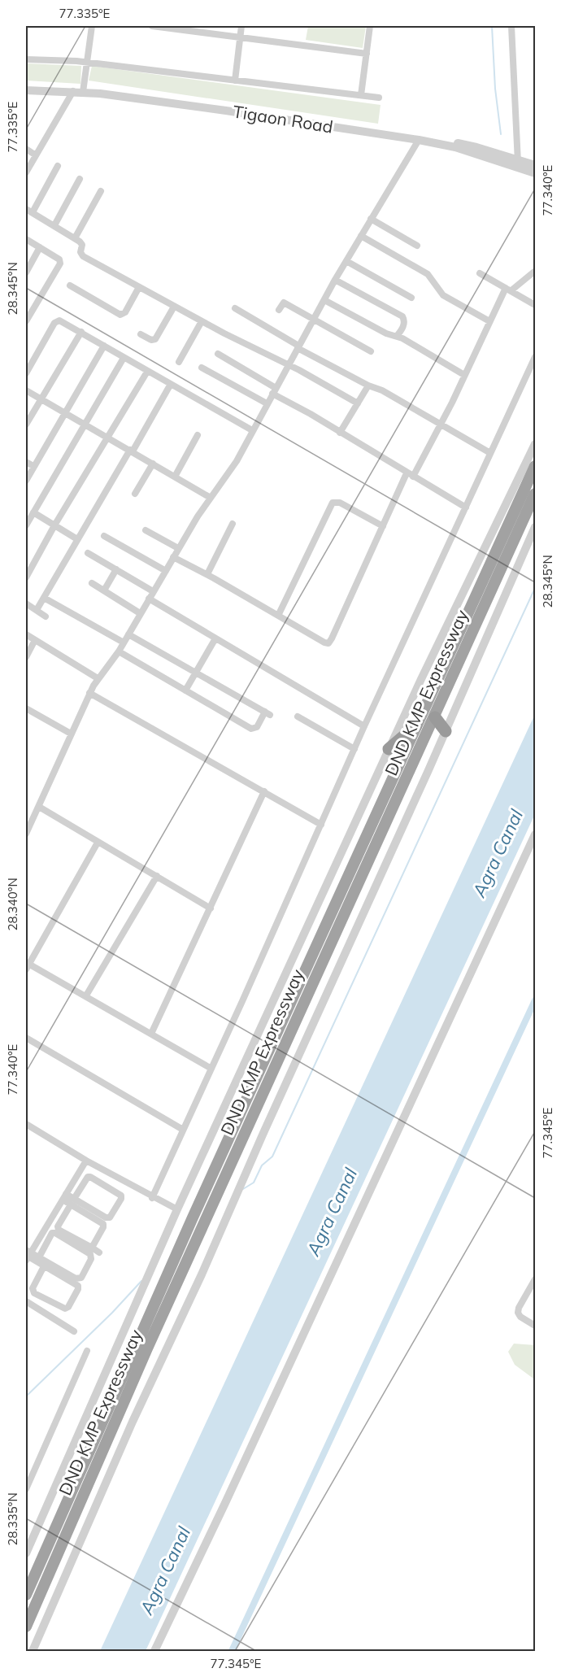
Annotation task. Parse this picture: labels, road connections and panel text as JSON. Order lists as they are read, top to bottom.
{
  "streets": {
    "highway": ["DND KMP Expressway"],
    "street": ["Tigaon Road"]
  },
  "water": ["Agra Canal"],
  "coordinates": [
    "77.335°E",
    "77.340°E",
    "28.345°N",
    "28.340°N",
    "77.345°E",
    "28.335°N"
  ]
}
